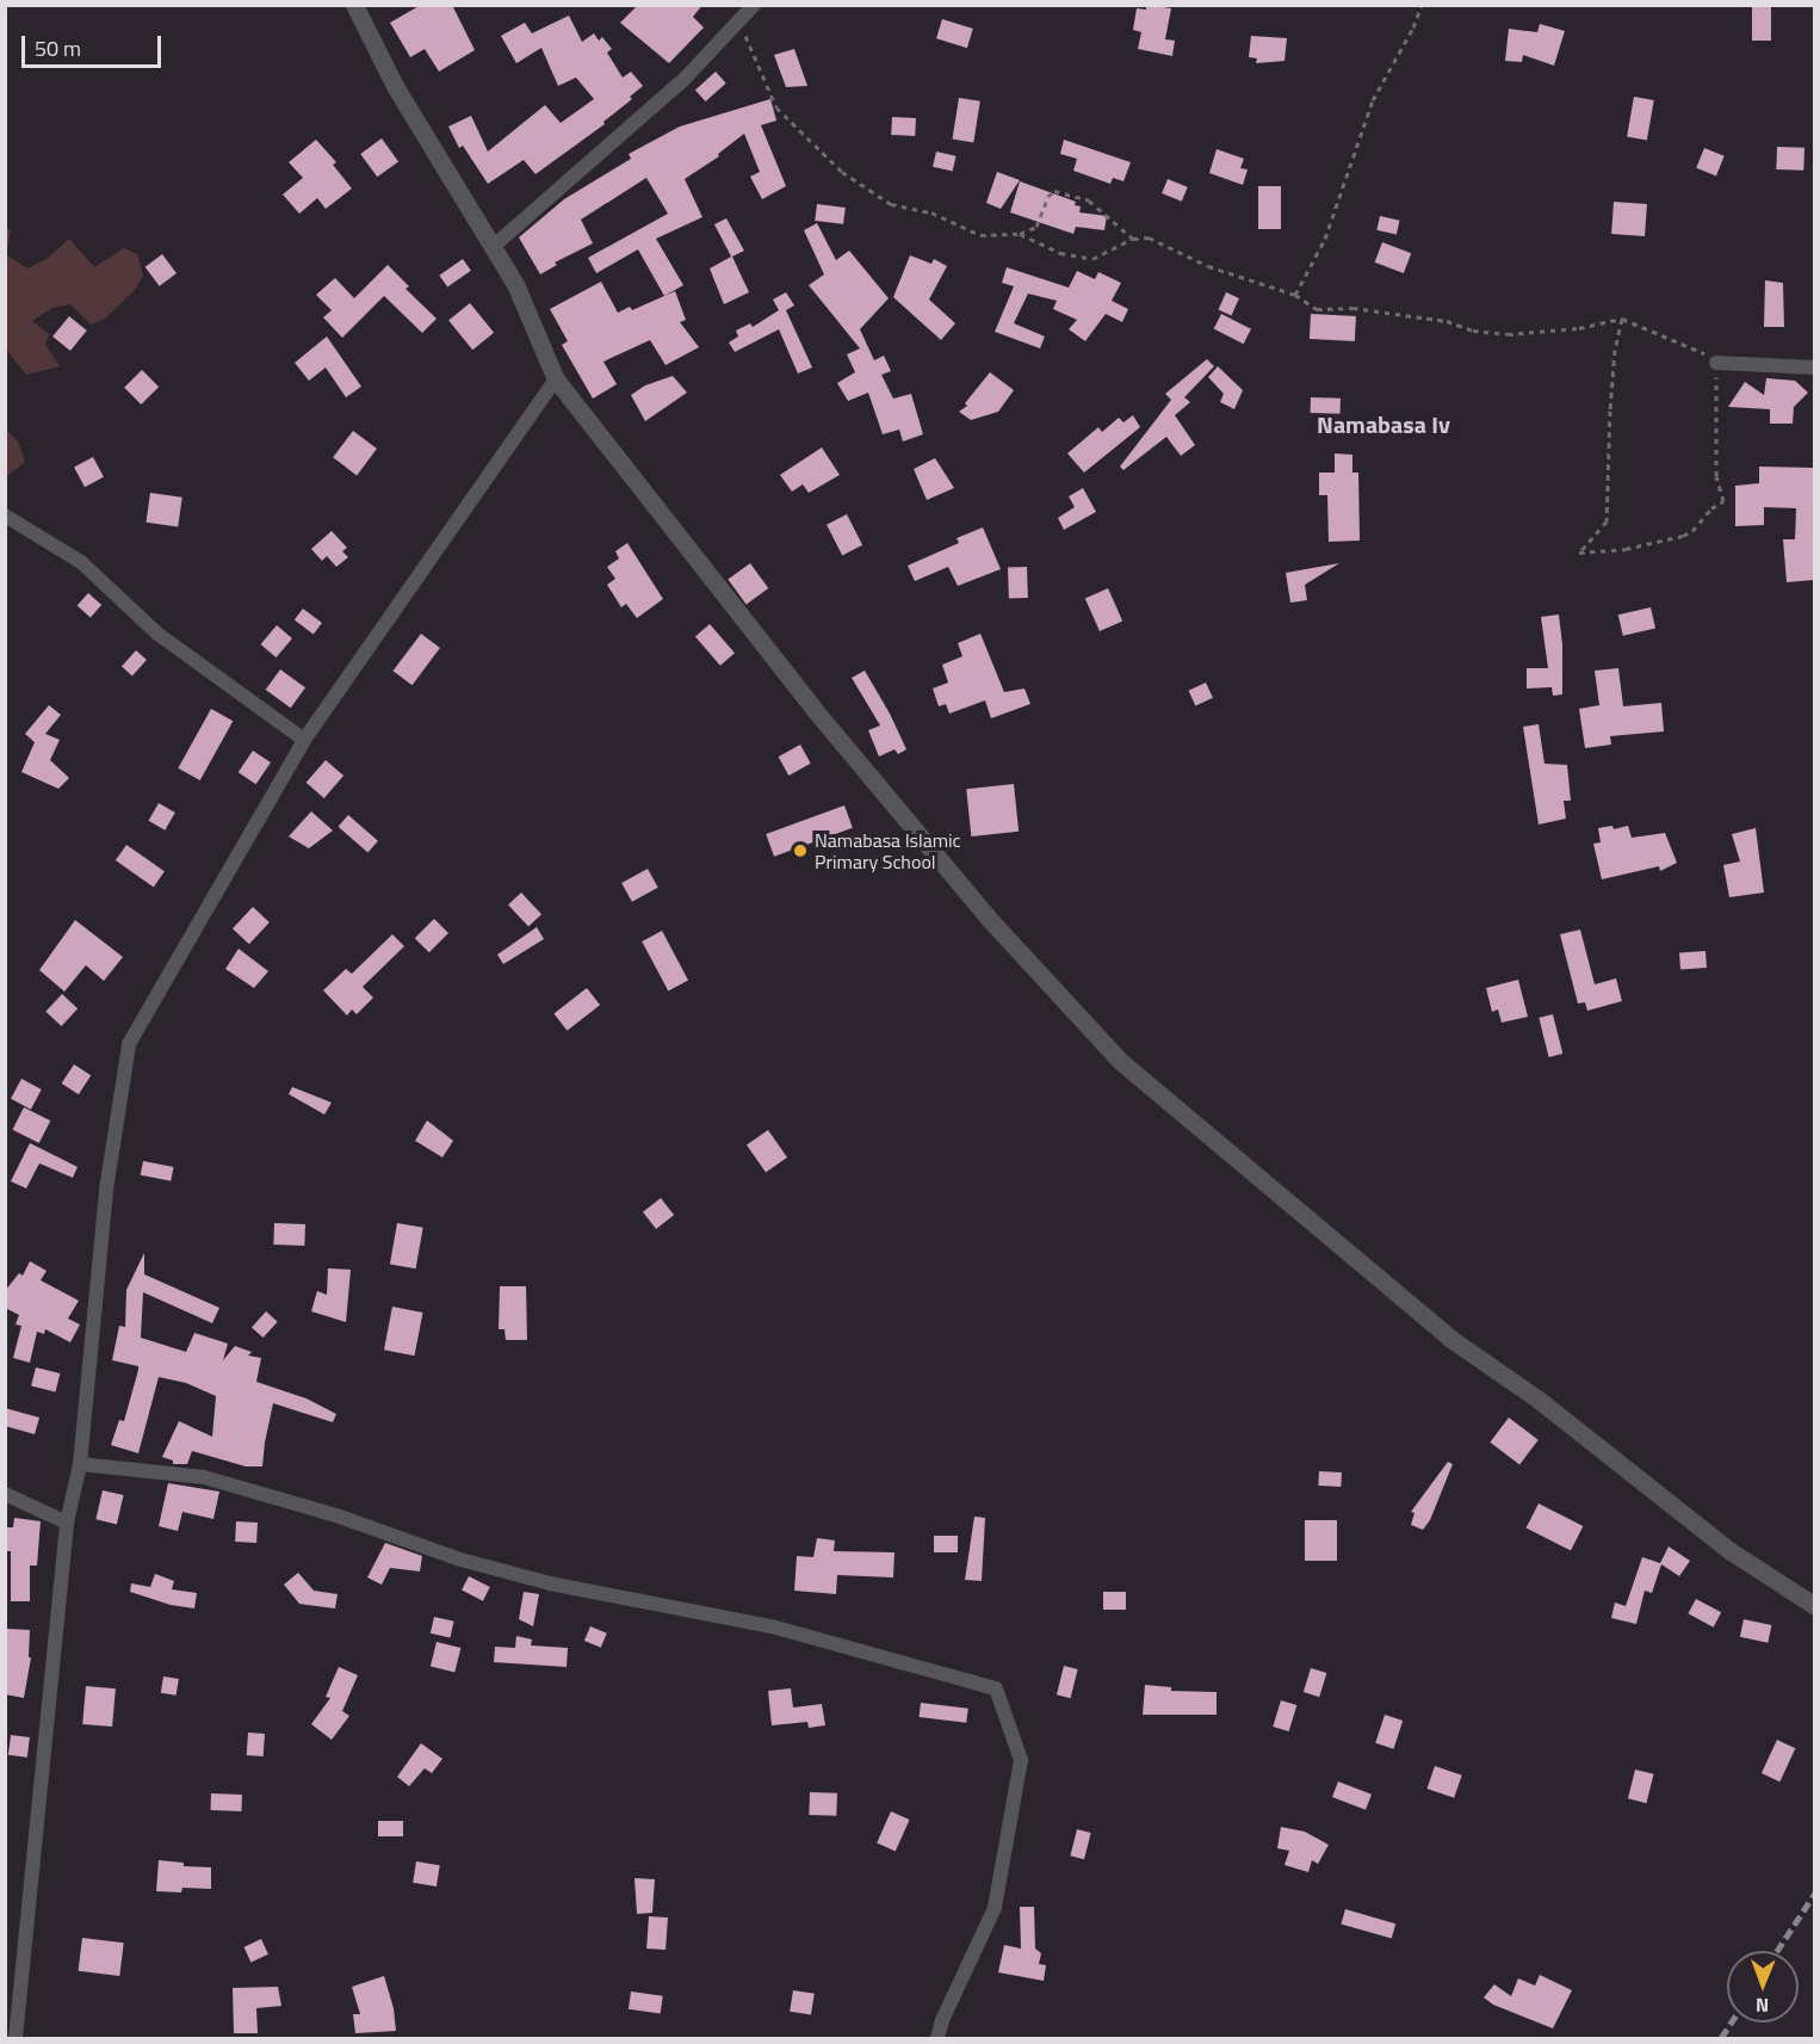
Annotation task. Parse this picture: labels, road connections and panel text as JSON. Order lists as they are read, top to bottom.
{
  "districts": ["Namabasa Iv"],
  "places": ["Namabasa Islamic Primary School"],
  "scale_bar": "50 m",
  "north": "bottom"
}
